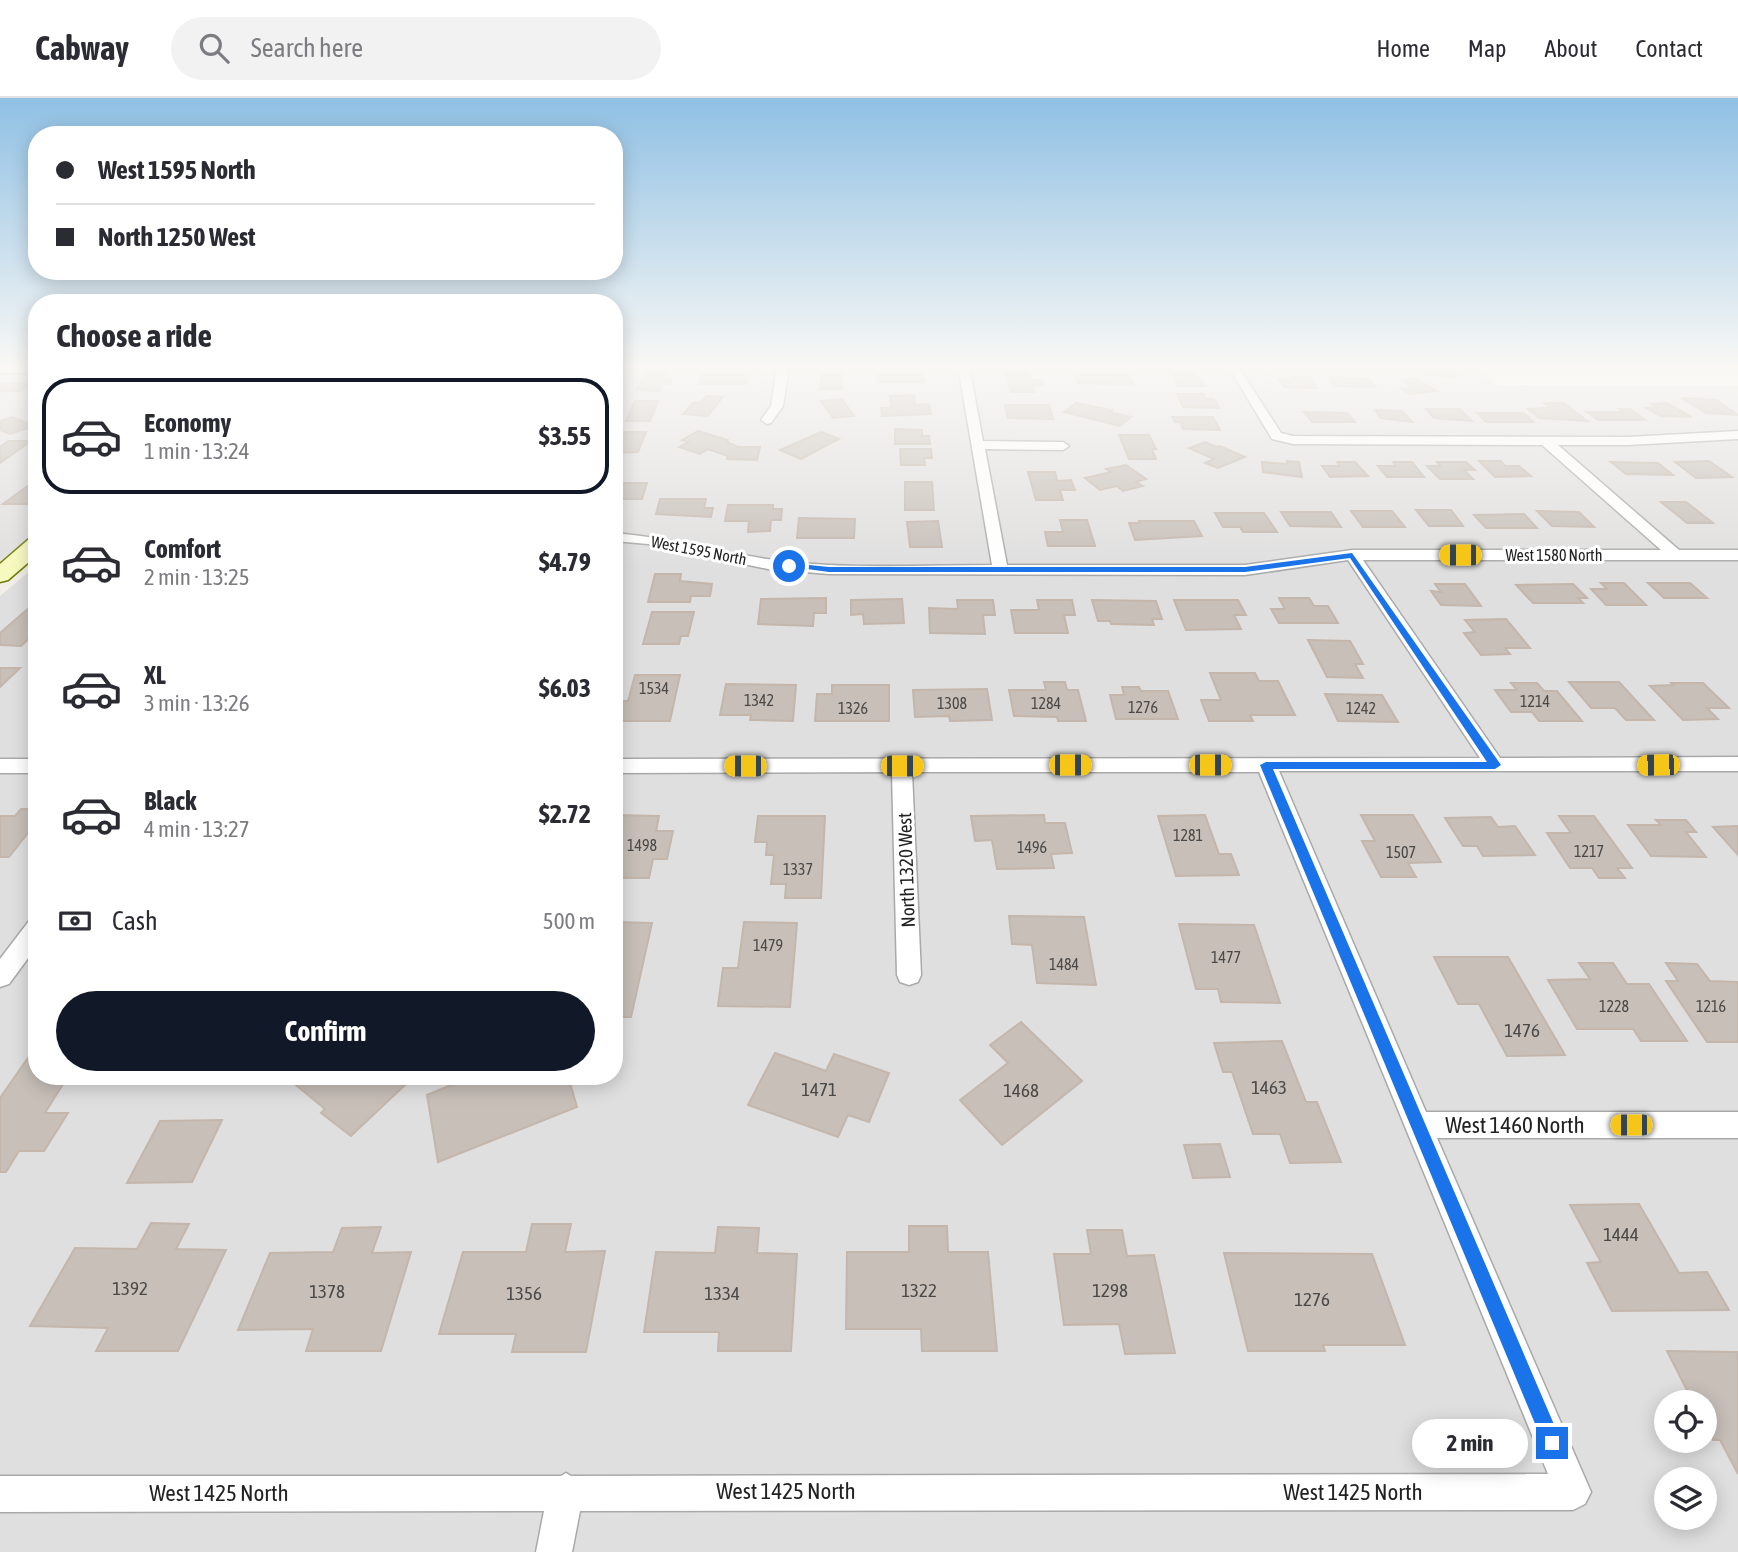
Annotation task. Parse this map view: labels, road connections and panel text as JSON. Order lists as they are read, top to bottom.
{
  "streets": {
    "street": [
      "West 1595 North",
      "West 1580 North",
      "North 1320 West",
      "West 1460 North",
      "West 1425 North"
    ]
  },
  "crossings": [
    ["West 1595 North", "West 1580 North"],
    ["West 1460 North", "West 1425 North"]
  ],
  "house_numbers": [
    "1534",
    "1342",
    "1214",
    "1308",
    "1284",
    "1276",
    "1326",
    "1242",
    "1281",
    "1498",
    "1496",
    "1217",
    "1507",
    "1337",
    "1479",
    "1477",
    "1484",
    "1228",
    "1216",
    "1476",
    "1463",
    "1471",
    "1468",
    "1444",
    "1392",
    "1322",
    "1298",
    "1378",
    "1356",
    "1334",
    "1276"
  ],
  "page": {
    "header": "Cabway",
    "search": "Search here",
    "nav": [
      "Home",
      "Map",
      "About",
      "Contact"
    ],
    "banner": ["West 1595 North", "North 1250 West"],
    "heading": "Choose a ride",
    "list": [
      {
        "name": "Economy",
        "note": "1 min · 13:24",
        "value": "$3.55"
      },
      {
        "name": "Comfort",
        "note": "2 min · 13:25",
        "value": "$4.79"
      },
      {
        "name": "XL",
        "note": "3 min · 13:26",
        "value": "$6.03"
      },
      {
        "name": "Black",
        "note": "4 min · 13:27",
        "value": "$2.72"
      }
    ],
    "pay": ["Cash", "500 m"],
    "buttons": "Confirm",
    "bubble": "2 min"
  }
}
